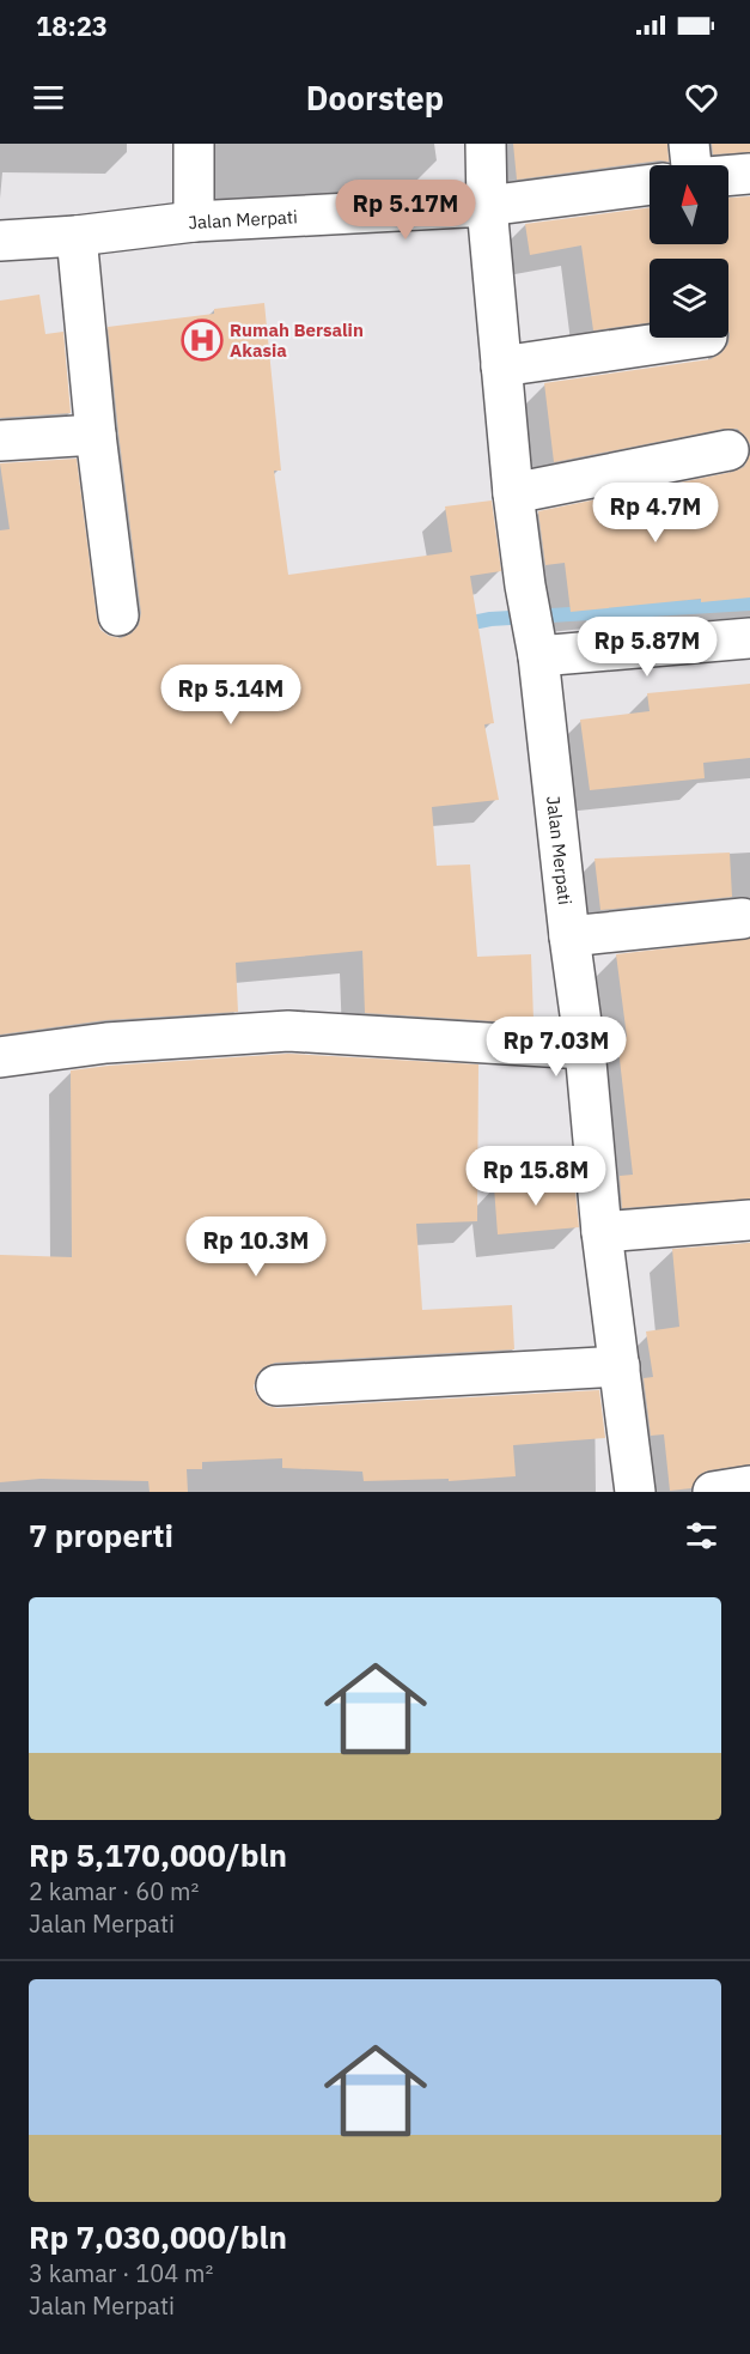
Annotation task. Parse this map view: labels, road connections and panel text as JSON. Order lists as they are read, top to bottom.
{
  "streets": {
    "street": ["Jalan Merpati"]
  },
  "places": {
    "hospital": ["Rumah Bersalin Akasia"]
  },
  "north": "top",
  "page": {
    "status": "18:23",
    "header": "Doorstep",
    "price": [
      "Rp 5.17M",
      "Rp 4.7M",
      "Rp 5.87M",
      "Rp 5.14M",
      "Rp 7.03M",
      "Rp 15.8M",
      "Rp 10.3M"
    ],
    "heading": "7 properti",
    "list": [
      {
        "name": "Rp 5,170,000/bln",
        "note": "2 kamar · 60 m² · Jalan Merpati"
      },
      {
        "name": "Rp 7,030,000/bln",
        "note": "3 kamar · 104 m² · Jalan Merpati"
      }
    ]
  }
}
